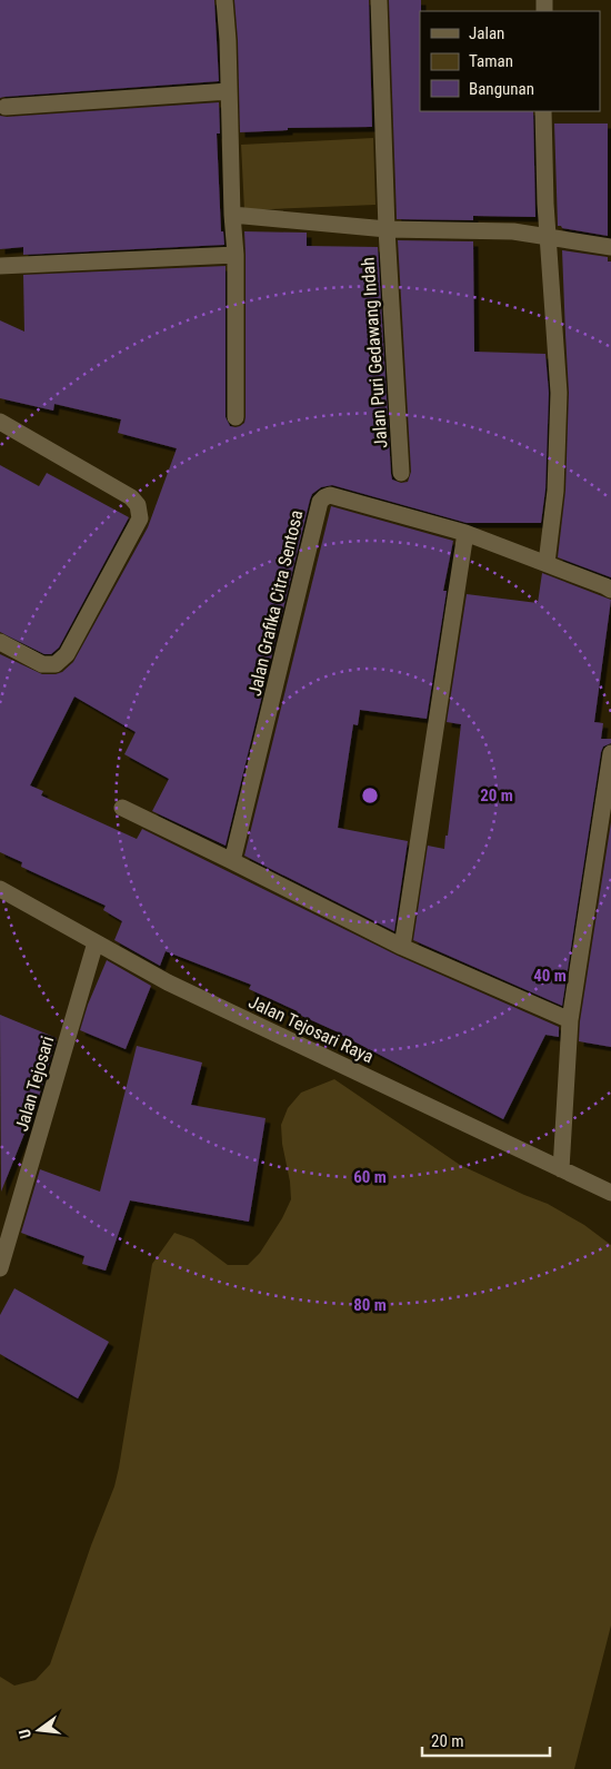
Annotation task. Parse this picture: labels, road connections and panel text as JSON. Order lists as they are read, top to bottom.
{
  "streets": {
    "street": [
      "Jalan Puri Gedawang Indah",
      "Jalan Grafika Citra Sentosa",
      "Jalan Tejosari Raya",
      "Jalan Tejosari"
    ]
  },
  "crossings": [
    ["Jalan Tejosari Raya", "Jalan Tejosari"]
  ],
  "legend": ["Jalan", "Taman", "Bangunan"],
  "scale_bar": "20 m",
  "north": "left",
  "rings": [
    "20 m",
    "40 m",
    "60 m",
    "80 m"
  ]
}
